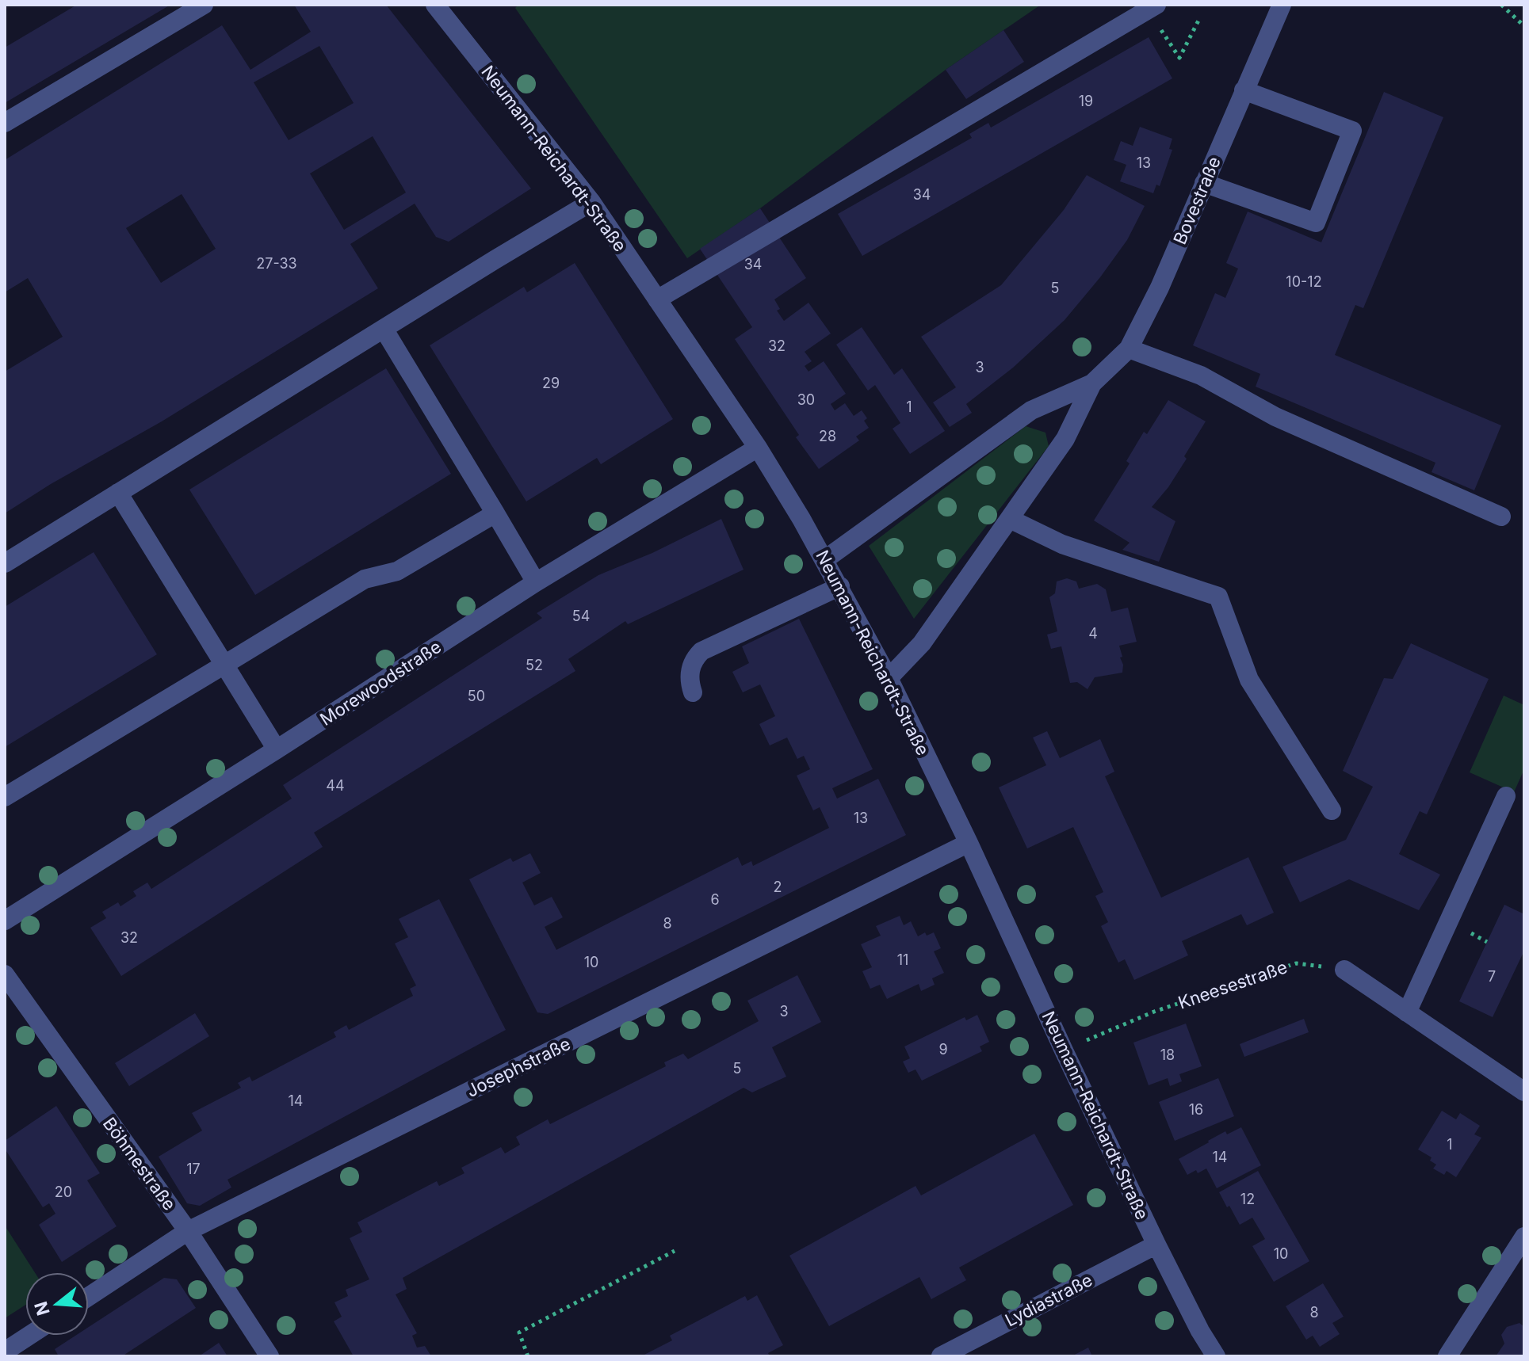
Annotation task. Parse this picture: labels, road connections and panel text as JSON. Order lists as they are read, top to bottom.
{
  "streets": {
    "street": [
      "Neumann-Reichardt-Straße",
      "Bovestraße",
      "Morewoodstraße",
      "Josephstraße",
      "Böhmestraße",
      "Lydiastraße"
    ],
    "path": ["Kneesestraße"]
  },
  "crossings": [
    ["Neumann-Reichardt-Straße", "Bovestraße"],
    ["Neumann-Reichardt-Straße", "Morewoodstraße"],
    ["Neumann-Reichardt-Straße", "Kneesestraße"],
    ["Neumann-Reichardt-Straße", "Josephstraße"],
    ["Neumann-Reichardt-Straße", "Lydiastraße"],
    ["Josephstraße", "Böhmestraße"]
  ],
  "house_numbers": [
    "19",
    "13",
    "34",
    "27-33",
    "34",
    "10-12",
    "5",
    "32",
    "3",
    "29",
    "30",
    "1",
    "28",
    "54",
    "4",
    "52",
    "50",
    "44",
    "13",
    "2",
    "6",
    "8",
    "32",
    "11",
    "10",
    "7",
    "3",
    "9",
    "18",
    "5",
    "14",
    "16",
    "1",
    "14",
    "17",
    "20",
    "12",
    "10",
    "8"
  ],
  "north": "left"
}
